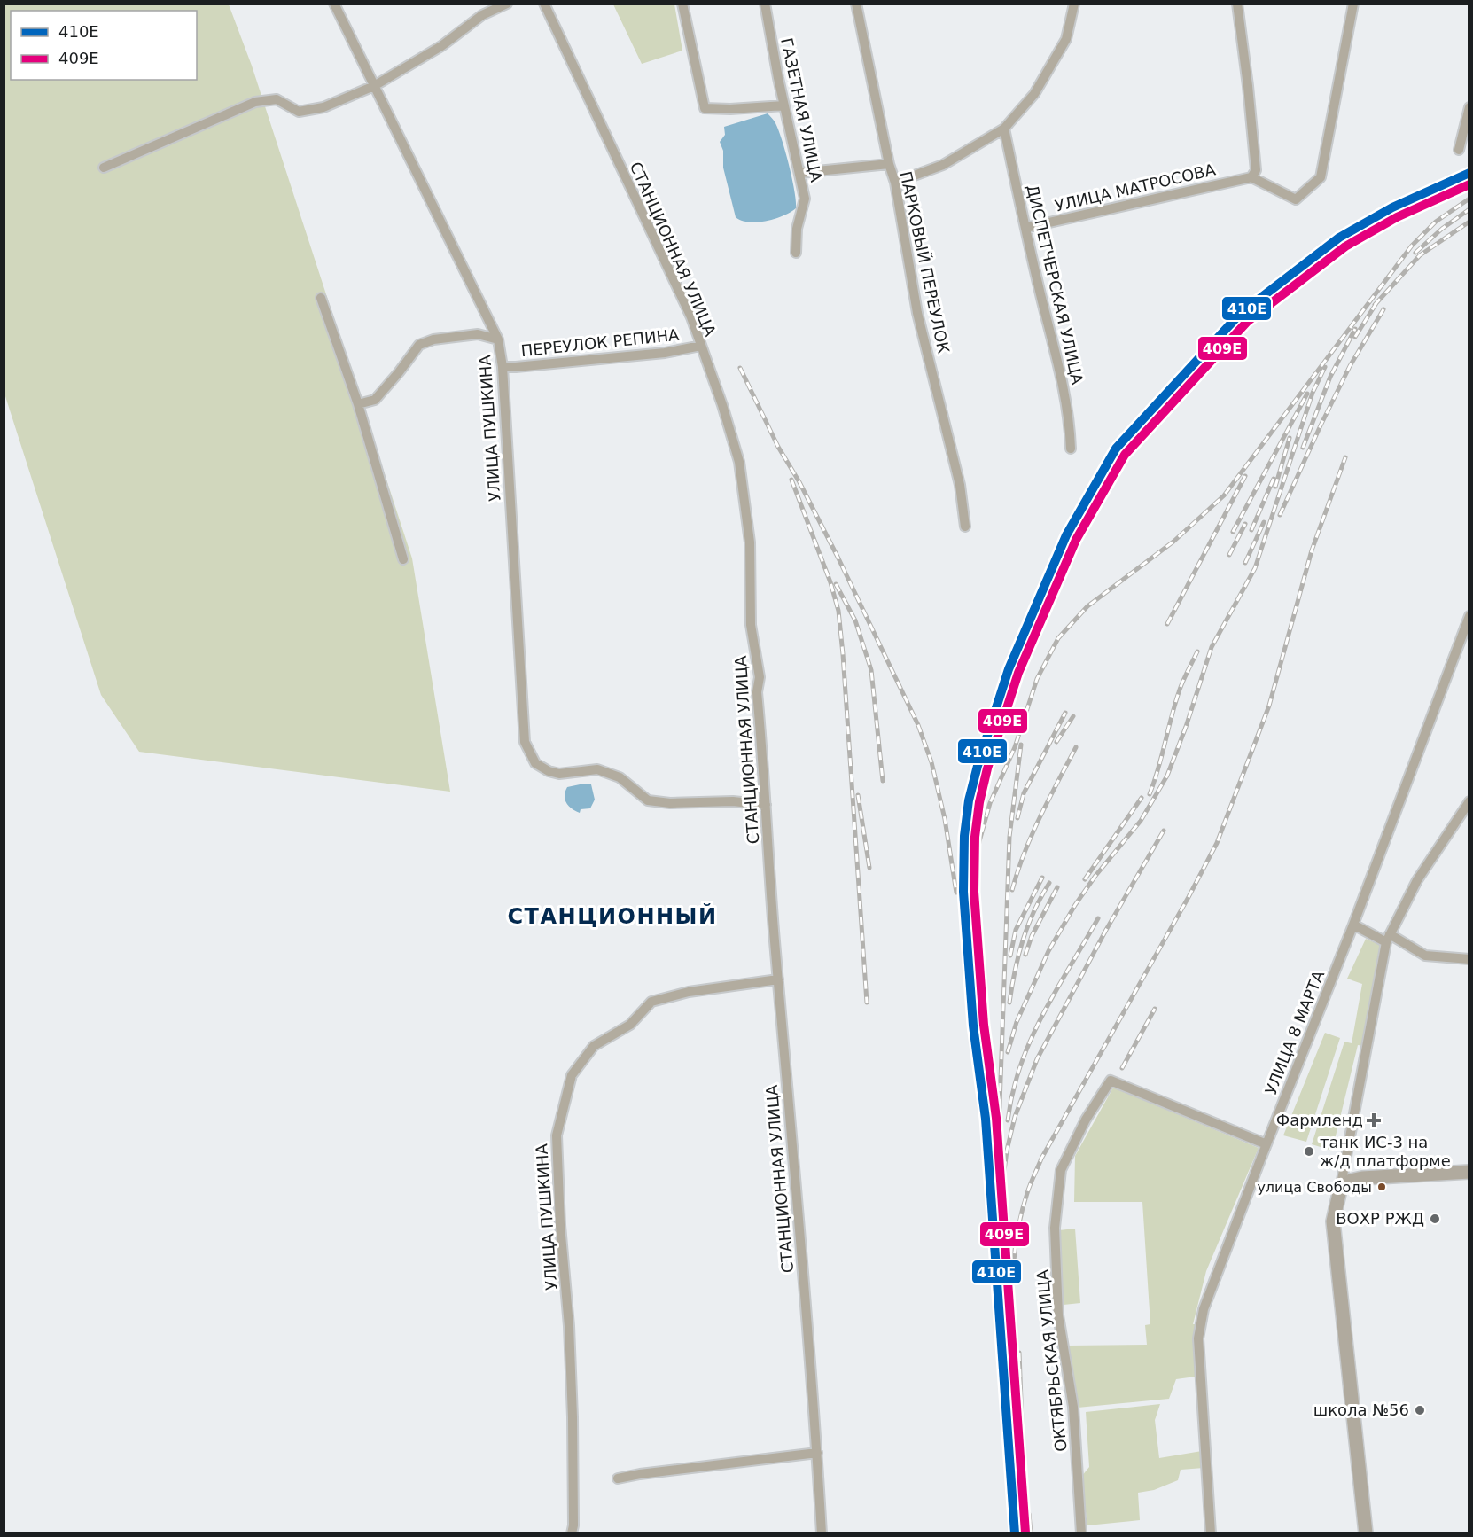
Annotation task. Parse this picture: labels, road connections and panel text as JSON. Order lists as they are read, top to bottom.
{
  "streets": {
    "street": [
      "ГАЗЕТНАЯ УЛИЦА",
      "УЛИЦА МАТРОСОВА",
      "СТАНЦИОННАЯ УЛИЦА",
      "ПАРКОВЫЙ ПЕРЕУЛОК",
      "ДИСПЕТЧЕРСКАЯ УЛИЦА",
      "ПЕРЕУЛОК РЕПИНА",
      "УЛИЦА ПУШКИНА",
      "УЛИЦА 8 МАРТА",
      "ОКТЯБРЬСКАЯ УЛИЦА"
    ]
  },
  "crossings": [
    ["УЛИЦА МАТРОСОВА", "ДИСПЕТЧЕРСКАЯ УЛИЦА"],
    ["СТАНЦИОННАЯ УЛИЦА", "ПЕРЕУЛОК РЕПИНА"],
    ["СТАНЦИОННАЯ УЛИЦА", "УЛИЦА ПУШКИНА"],
    ["ПЕРЕУЛОК РЕПИНА", "УЛИЦА ПУШКИНА"],
    ["УЛИЦА 8 МАРТА", "ОКТЯБРЬСКАЯ УЛИЦА"]
  ],
  "districts": ["СТАНЦИОННЫЙ"],
  "places": {
    "health": ["Фармленд"],
    "other": [
      "танк ИС-3 на ж/д платформе",
      "улица Свободы",
      "ВОХР РЖД",
      "школа №56"
    ]
  },
  "lines": ["transit line 410E", "transit line 409E"],
  "legend": ["410E", "409E"]
}
